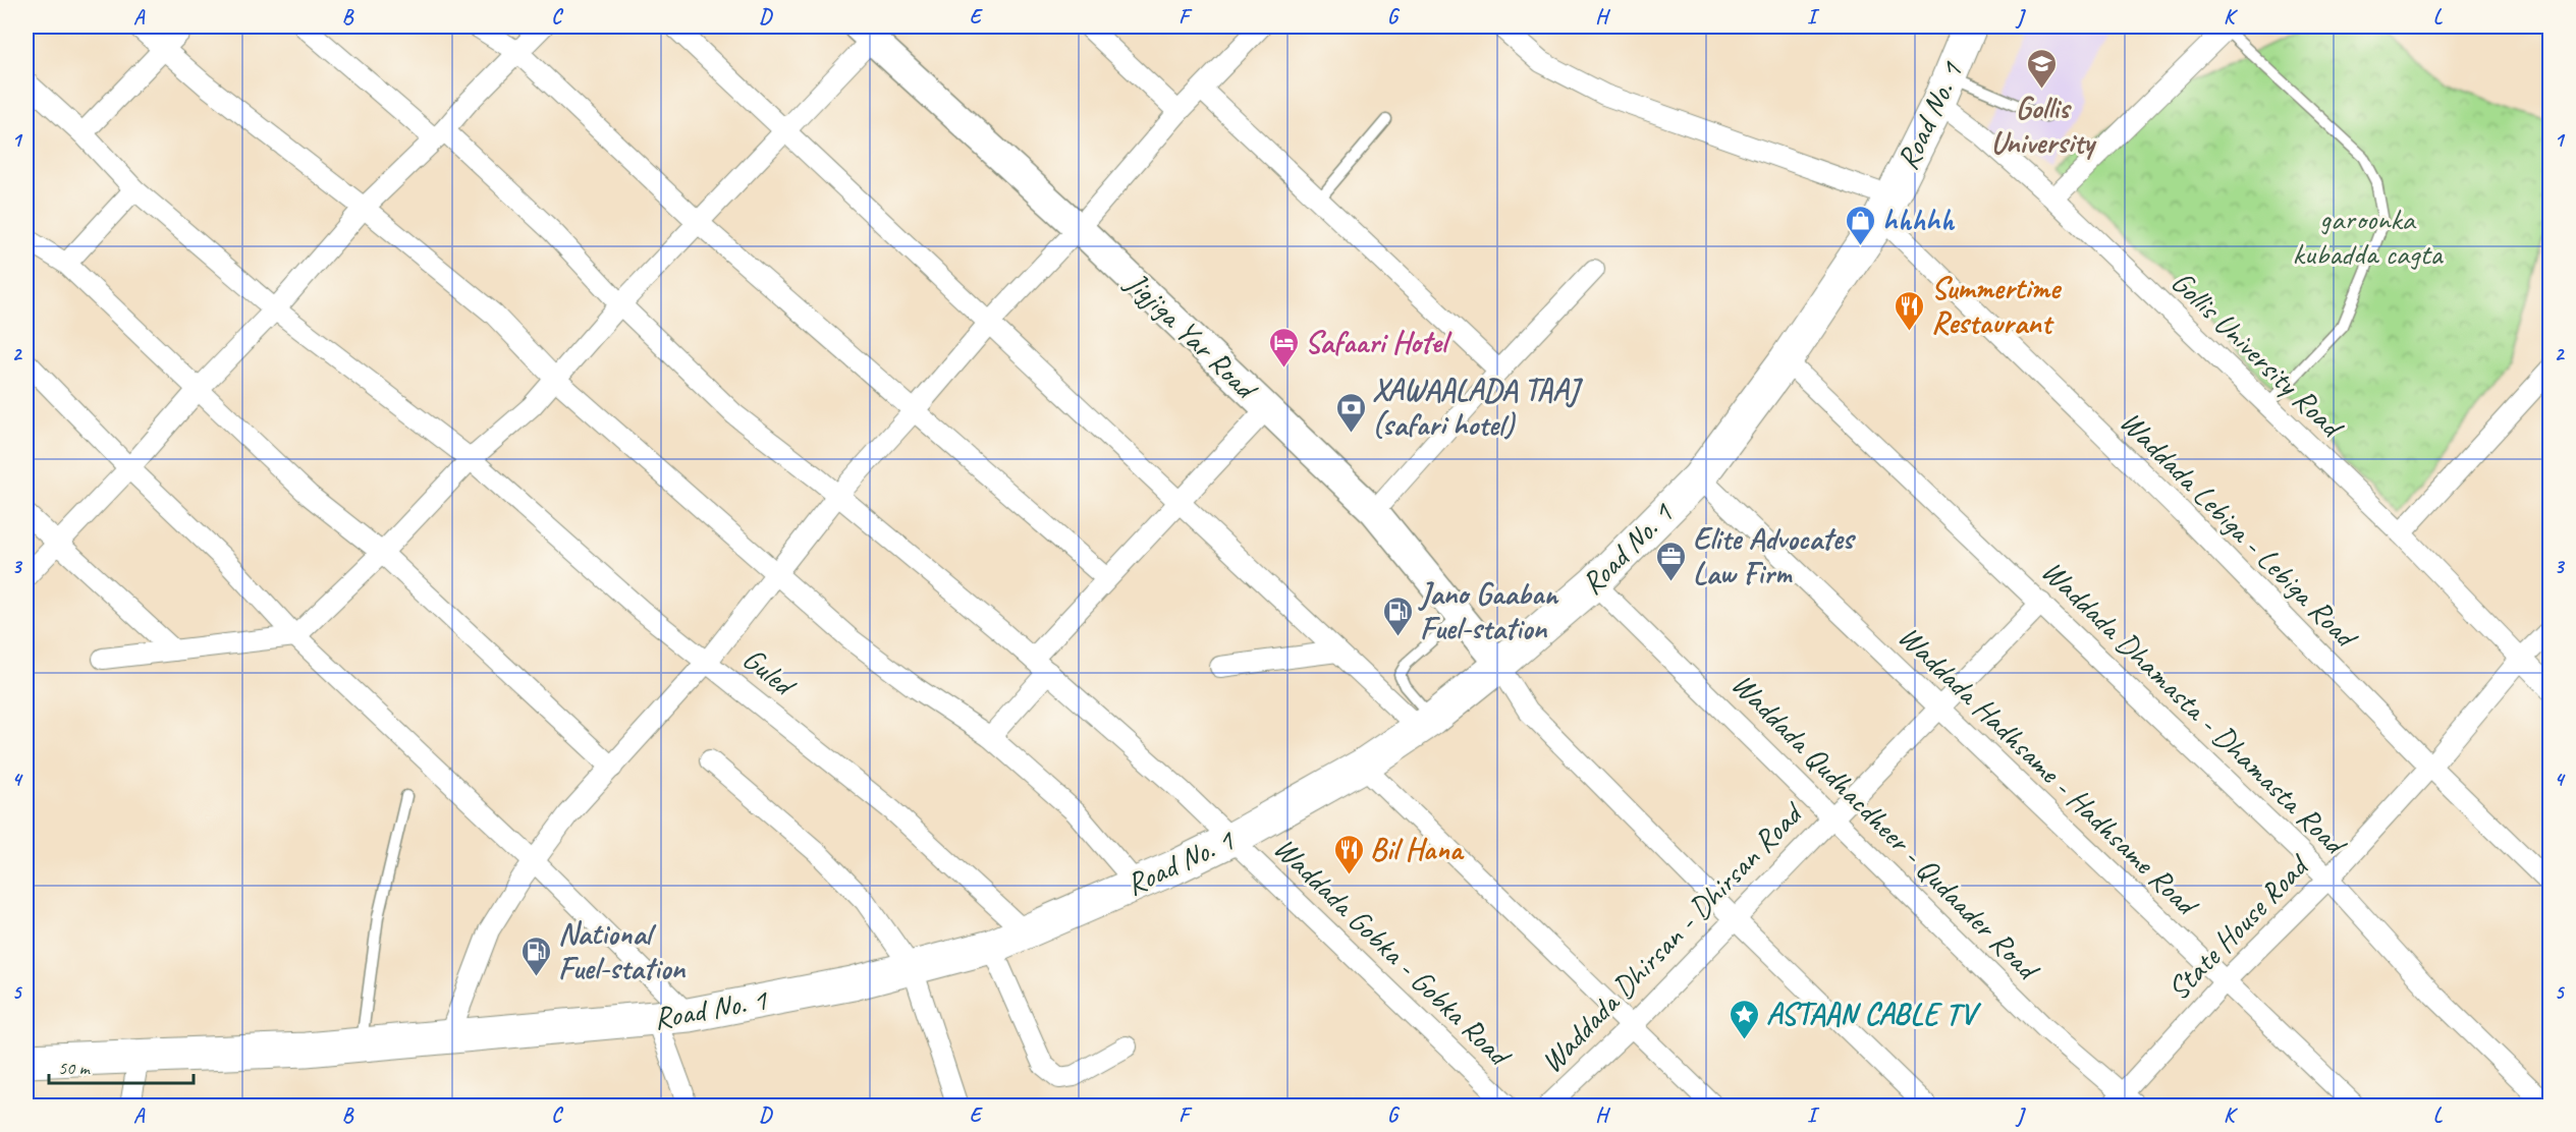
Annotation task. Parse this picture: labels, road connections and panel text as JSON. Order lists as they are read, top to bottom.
{
  "streets": {
    "highway": ["Road No. 1"],
    "street": [
      "Jigjiga Yar Road",
      "Gollis University Road",
      "Waddada Lebiga - Lebiga Road",
      "Guled",
      "Waddada Dhamasta - Dhamasta Road",
      "Waddada Hadhsame - Hadhsame Road",
      "Waddada Qudhacdheer - Qudaader Road",
      "State House Road",
      "Waddada Dhirsan - Dhirsan Road",
      "Waddada Gobka - Gobka Road"
    ]
  },
  "crossings": [
    ["Road No. 1", "Jigjiga Yar Road"],
    ["Road No. 1", "Gollis University Road"],
    ["Road No. 1", "Waddada Lebiga - Lebiga Road"],
    ["Road No. 1", "Guled"],
    ["Road No. 1", "Waddada Dhamasta - Dhamasta Road"],
    ["Road No. 1", "Waddada Hadhsame - Hadhsame Road"],
    ["Road No. 1", "Waddada Qudhacdheer - Qudaader Road"],
    ["Road No. 1", "Waddada Gobka - Gobka Road"],
    ["Gollis University Road", "State House Road"],
    ["Waddada Lebiga - Lebiga Road", "State House Road"],
    ["Waddada Dhamasta - Dhamasta Road", "State House Road"],
    ["Waddada Dhamasta - Dhamasta Road", "Waddada Dhirsan - Dhirsan Road"],
    ["Waddada Hadhsame - Hadhsame Road", "State House Road"],
    ["Waddada Hadhsame - Hadhsame Road", "Waddada Dhirsan - Dhirsan Road"],
    ["Waddada Qudhacdheer - Qudaader Road", "State House Road"],
    ["Waddada Qudhacdheer - Qudaader Road", "Waddada Dhirsan - Dhirsan Road"]
  ],
  "parks": ["garoonka kubadda cagta"],
  "places": {
    "school or university": ["Gollis University"],
    "shop": ["hhhhh"],
    "restaurant": ["Summertime Restaurant", "Bil Hana"],
    "hotel": ["Safaari Hotel"],
    "bank": ["XAWAALADA TAAJ (safari hotel)"],
    "office": ["Elite Advocates Law Firm"],
    "fuel station": ["Jano Gaaban Fuel-station", "National Fuel-station"],
    "place": ["ASTAAN CABLE TV"]
  },
  "scale_bar": "50 m",
  "grid": {
    "columns": [
      "A",
      "B",
      "C",
      "D",
      "E",
      "F",
      "G",
      "H",
      "I",
      "J",
      "K",
      "L"
    ],
    "rows": [
      "1",
      "2",
      "3",
      "4",
      "5"
    ]
  }
}
